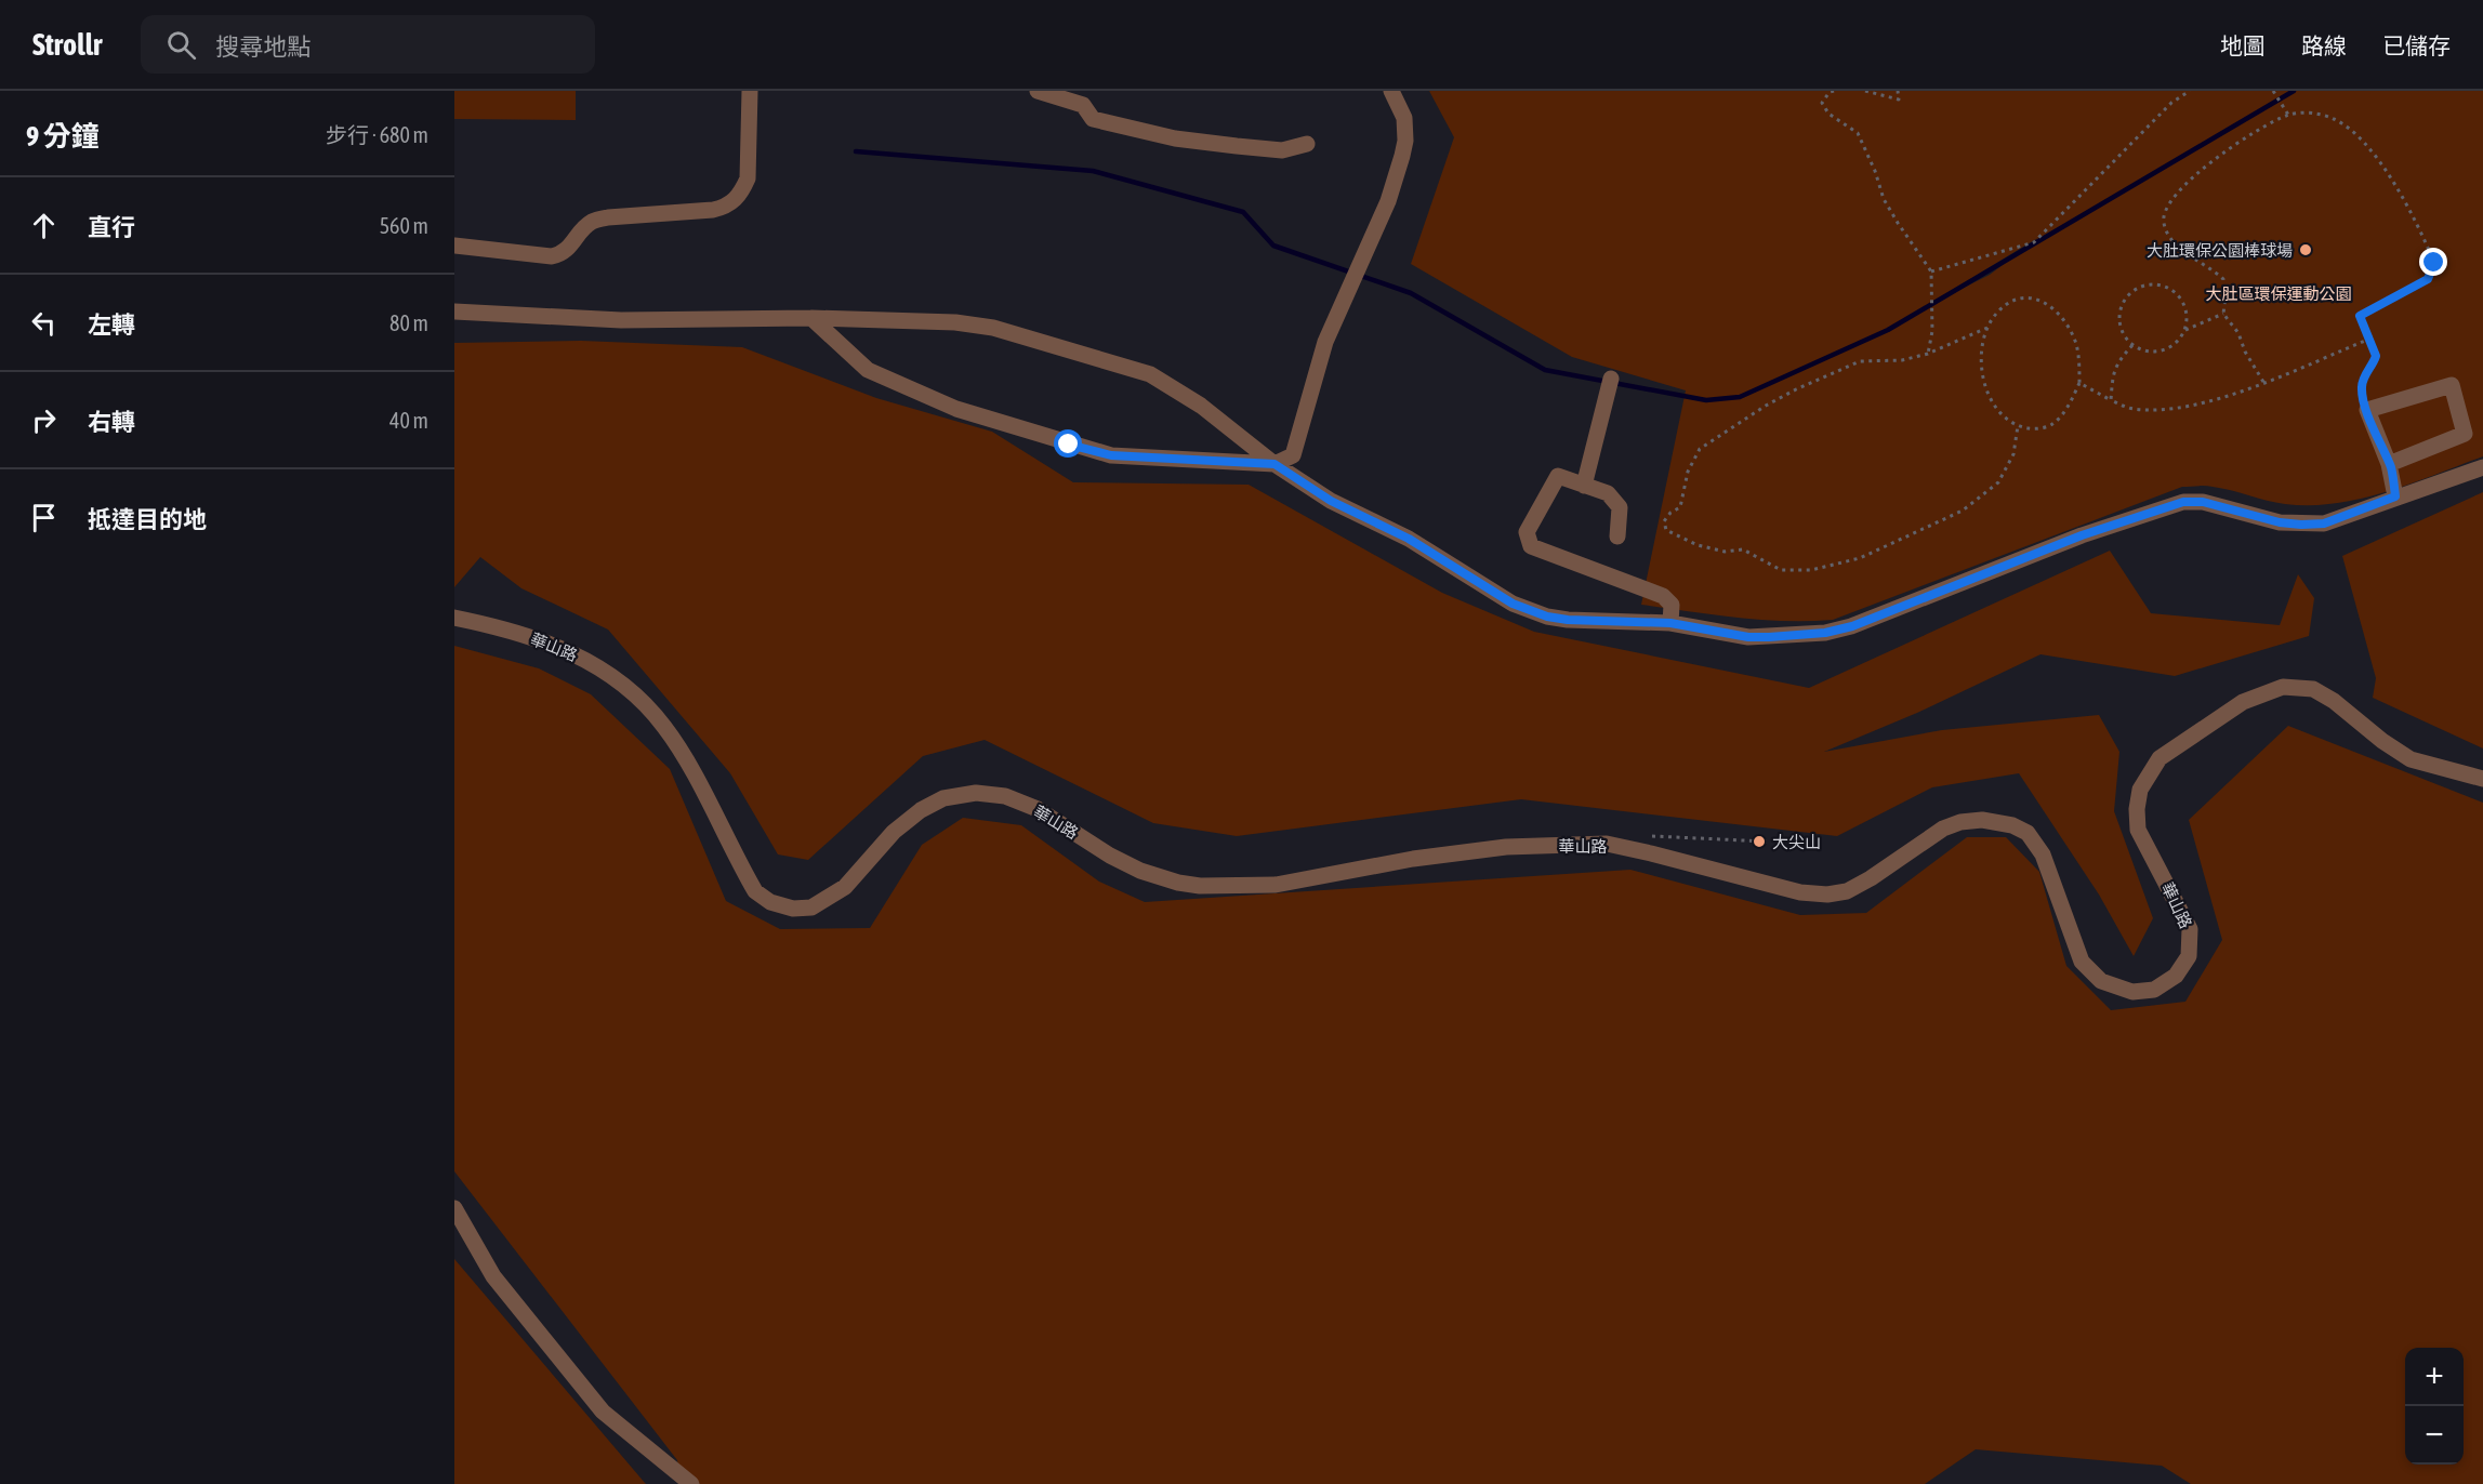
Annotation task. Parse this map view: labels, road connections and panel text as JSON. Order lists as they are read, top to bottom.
{
  "streets": {
    "street": ["華山路"]
  },
  "parks": ["大肚區環保運動公園"],
  "places": ["大肚環保公園棒球場", "大尖山"],
  "page": {
    "header": "Strollr",
    "search": "搜尋地點",
    "nav": ["地圖", "路線", "已儲存"],
    "heading": ["9 分鐘", "步行 · 680 m"],
    "list": [
      ["直行", "560 m"],
      ["左轉", "80 m"],
      ["右轉", "40 m"],
      "抵達目的地"
    ],
    "map_buttons": ["+", "−"]
  }
}
